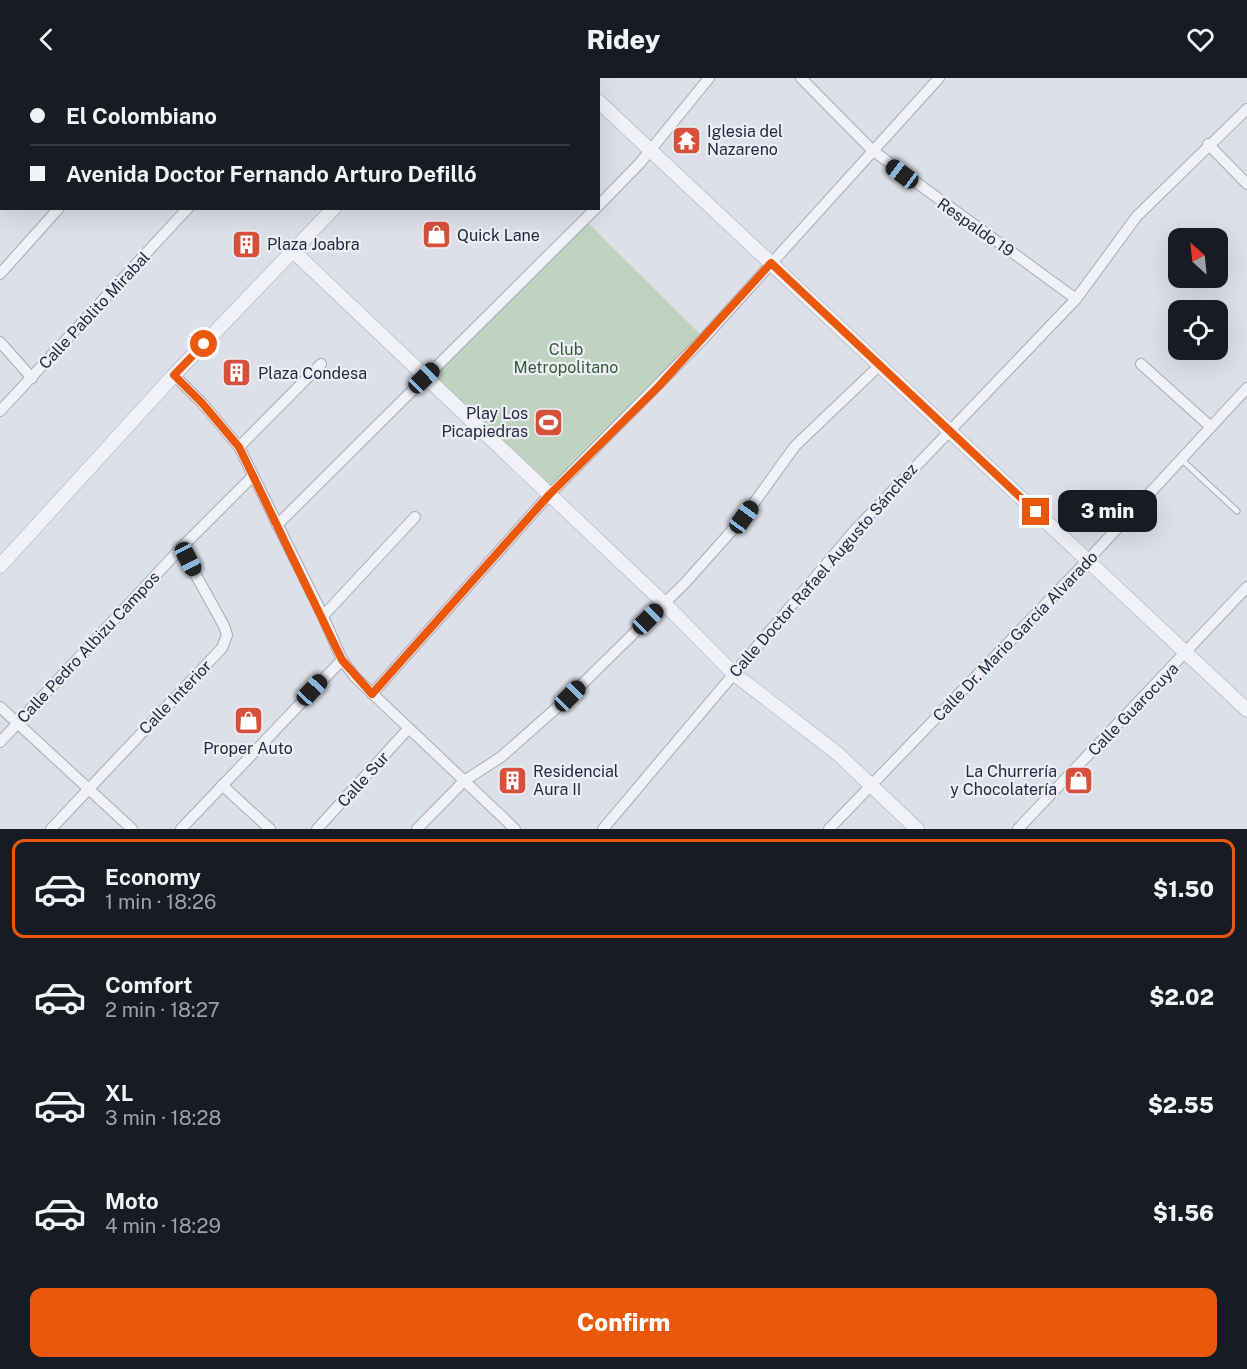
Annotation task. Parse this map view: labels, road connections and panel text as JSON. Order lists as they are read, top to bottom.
{
  "streets": {
    "street": [
      "Respaldo 19",
      "Calle Pablito Mirabal",
      "Calle Doctor Rafael Augusto Sánchez",
      "Calle Dr. Mario García Alvarado",
      "Calle Pedro Albizu Campos",
      "Calle Interior",
      "Calle Guarocuya",
      "Calle Sur"
    ]
  },
  "crossings": [
    ["Respaldo 19", "Calle Doctor Rafael Augusto Sánchez"],
    ["Calle Pedro Albizu Campos", "Calle Interior"]
  ],
  "parks": ["Club Metropolitano"],
  "places": {
    "temple": ["Iglesia del Nazareno"],
    "shop": ["Quick Lane", "Proper Auto", "La Churrería y Chocolatería"],
    "building": ["Plaza Joabra", "Plaza Condesa", "Residencial Aura II"],
    "sports": ["Play Los Picapiedras"]
  },
  "north": "top left",
  "page": {
    "header": "Ridey",
    "banner": ["El Colombiano", "Avenida Doctor Fernando Arturo Defilló"],
    "bubble": "3 min",
    "list": [
      {
        "name": "Economy",
        "note": "1 min · 18:26",
        "value": "$1.50"
      },
      {
        "name": "Comfort",
        "note": "2 min · 18:27",
        "value": "$2.02"
      },
      {
        "name": "XL",
        "note": "3 min · 18:28",
        "value": "$2.55"
      },
      {
        "name": "Moto",
        "note": "4 min · 18:29",
        "value": "$1.56"
      }
    ],
    "buttons": "Confirm"
  }
}
